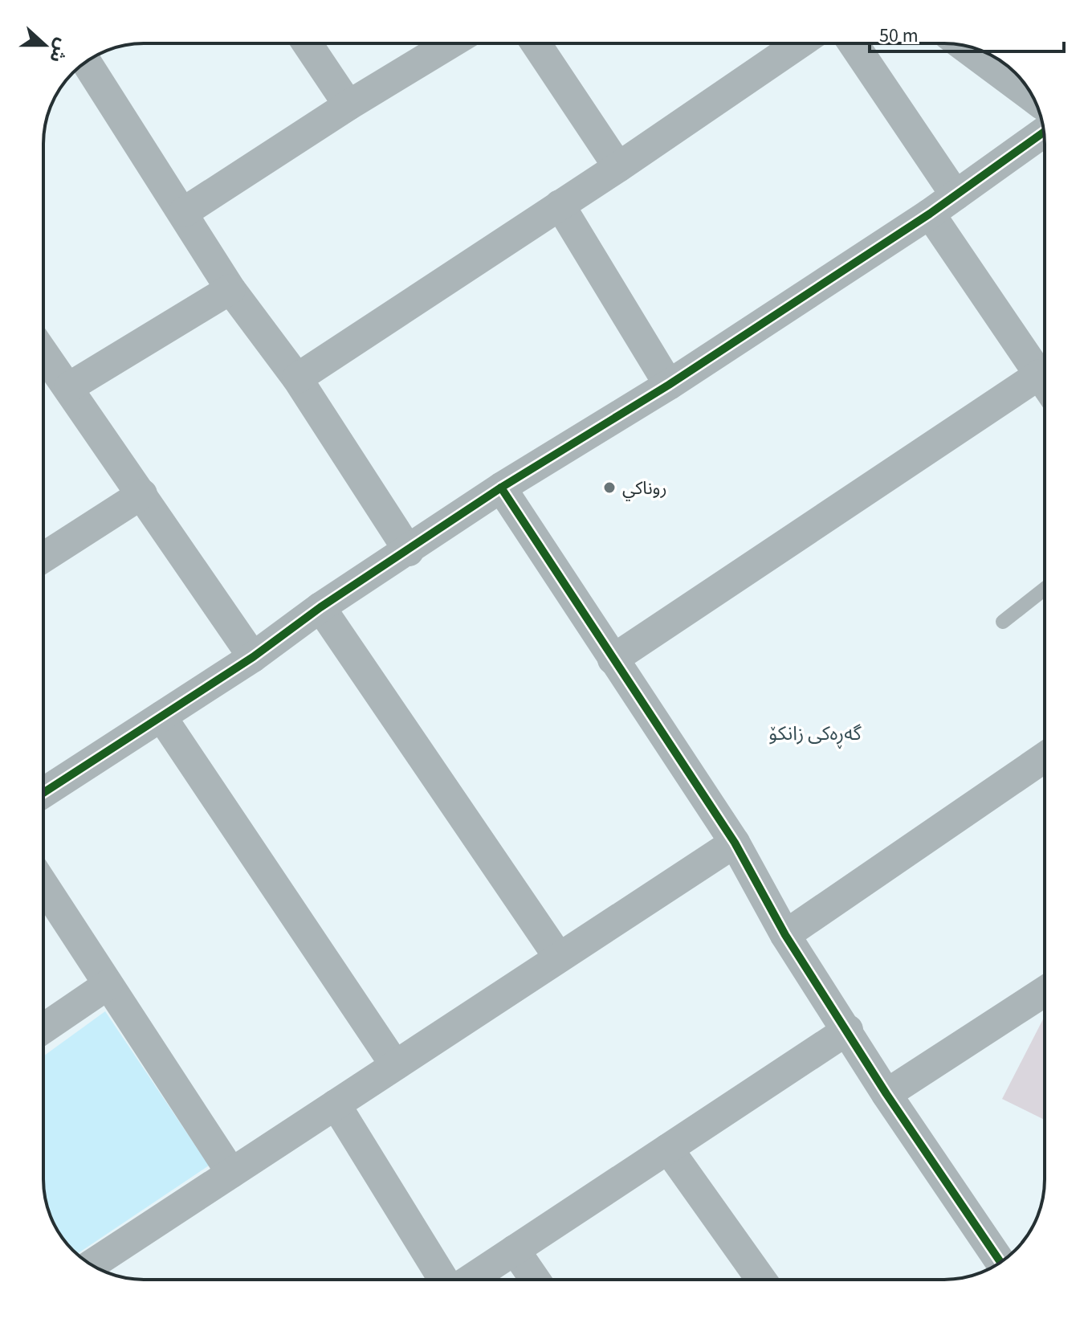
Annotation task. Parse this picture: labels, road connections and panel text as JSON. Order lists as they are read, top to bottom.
{
  "districts": ["گەڕەکی زانکۆ"],
  "places": ["روناكي"],
  "scale_bar": "50 m",
  "north": "right"
}
